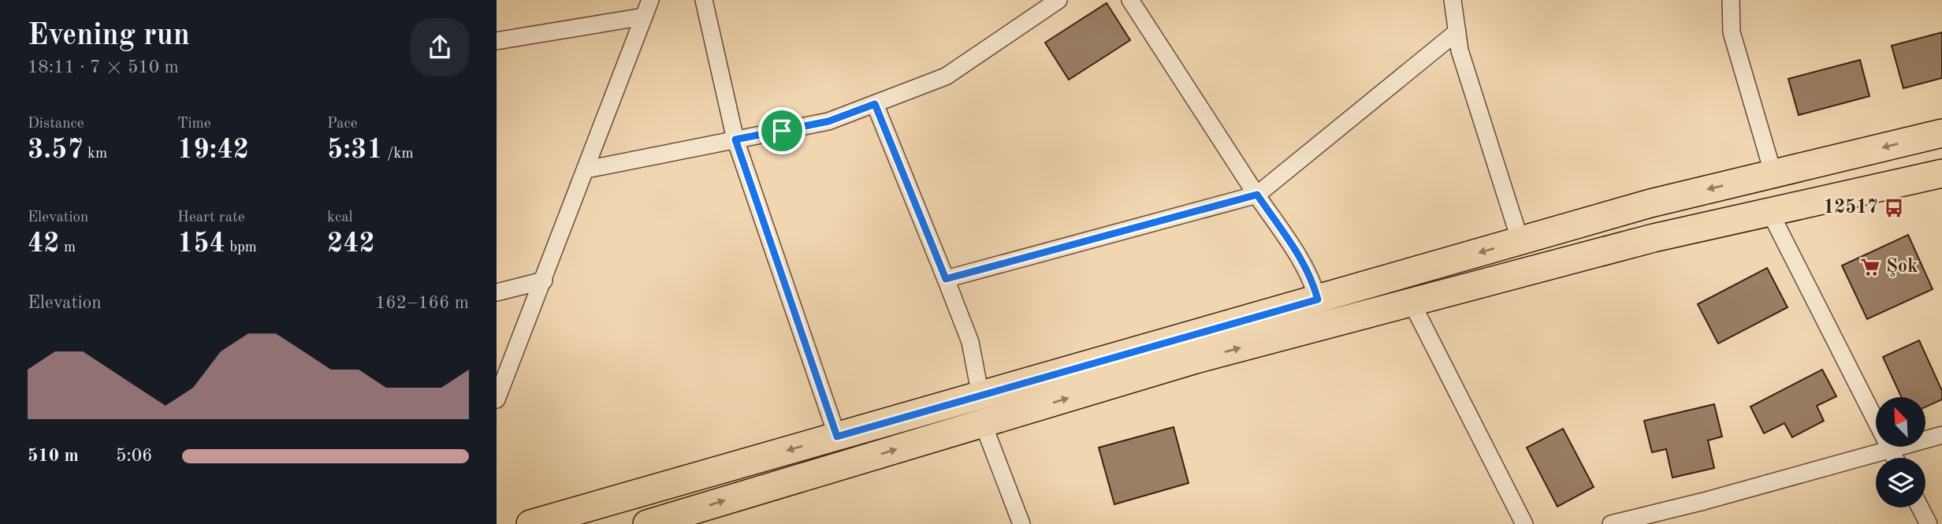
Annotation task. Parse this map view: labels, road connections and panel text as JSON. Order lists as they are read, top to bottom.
{
  "places": {
    "bus stop": ["12517"],
    "supermarket": ["Şok"]
  },
  "north": "top left",
  "page": {
    "heading": ["Evening run", "18:11 · 7 × 510 m"],
    "stats": [
      ["Distance", "3.57 km"],
      ["Time", "19:42"],
      ["Pace", "5:31 /km"],
      ["Elevation", "42 m"],
      ["Heart rate", "154 bpm"],
      ["kcal", "242"]
    ],
    "chart": ["Elevation", "162–166 m"],
    "list": [
      {
        "name": "510 m",
        "note": "5:06"
      }
    ]
  }
}
